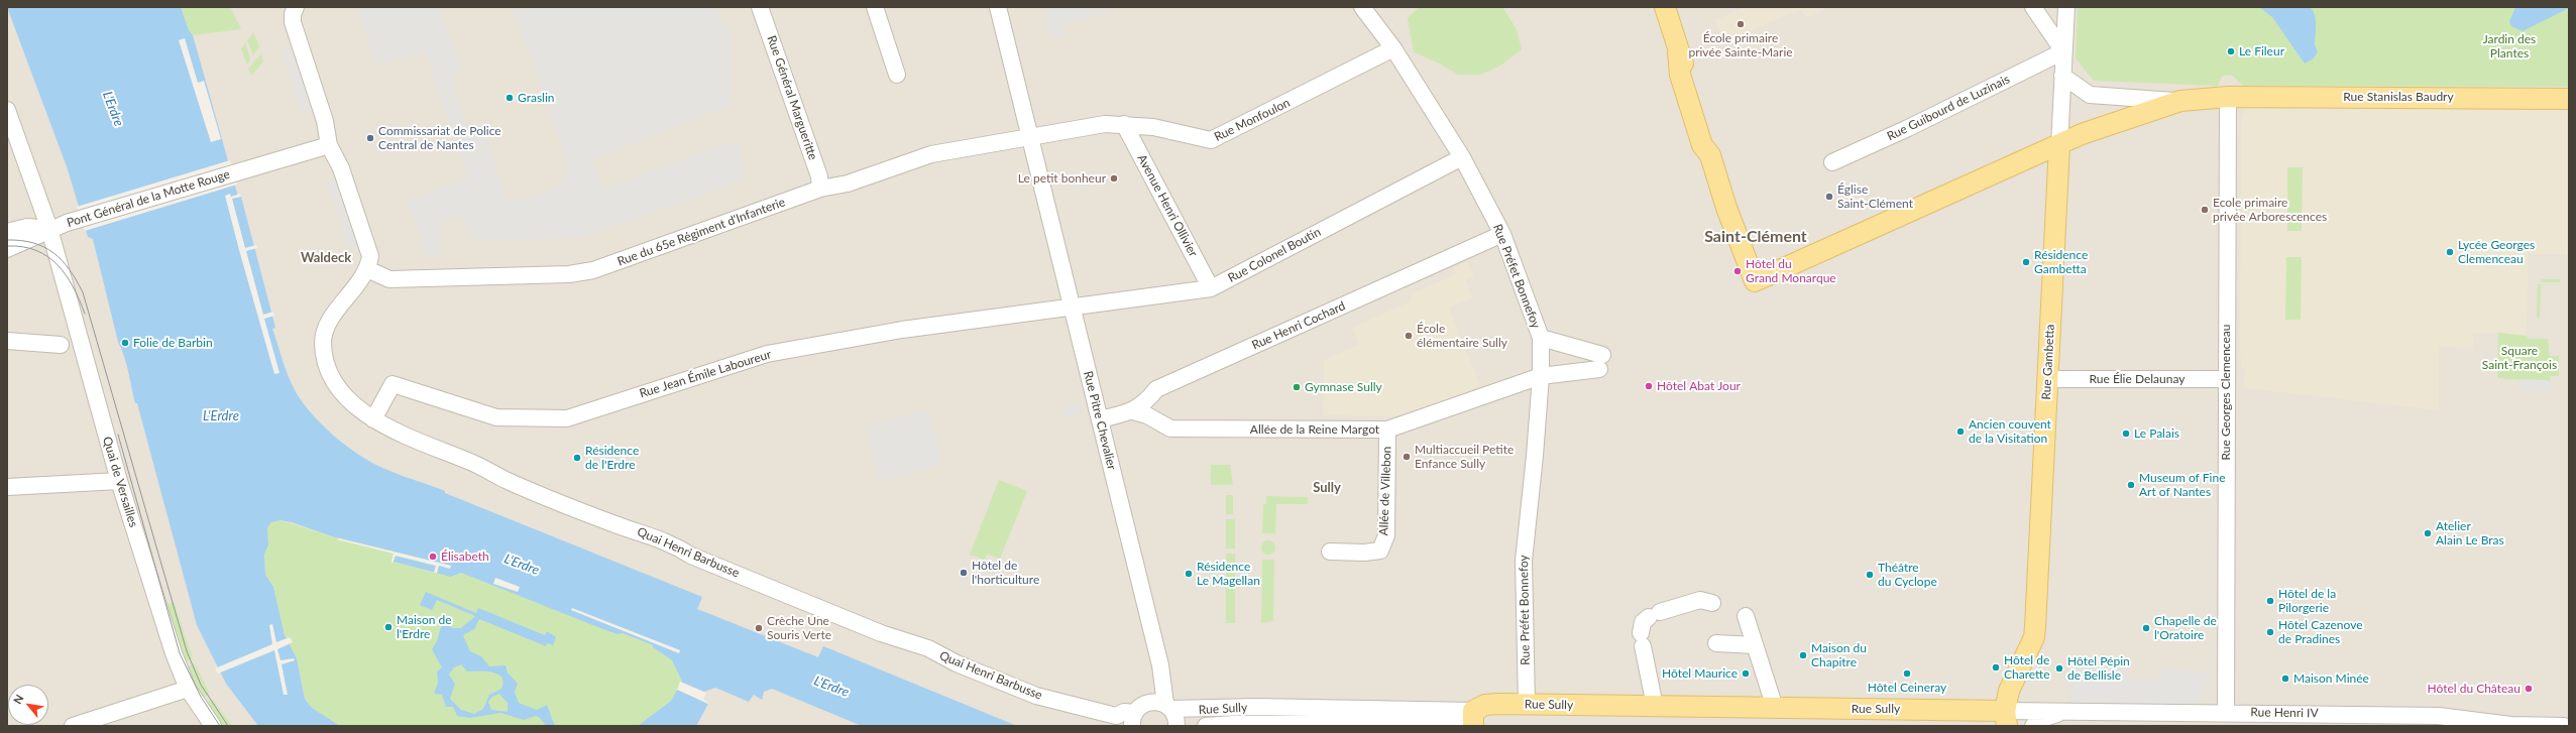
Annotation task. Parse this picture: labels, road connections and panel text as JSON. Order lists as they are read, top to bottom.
{
  "streets": {
    "main road": ["Rue Stanislas Baudry", "Rue Gambetta", "Rue Sully"],
    "street": [
      "Rue Général Margueritte",
      "Rue Guibourd de Luzinais",
      "Rue Monfoulon",
      "Pont Général de la Motte Rouge",
      "Avenue Henri Ollivier",
      "Rue du 65e Régiment d'Infanterie",
      "Rue Colonel Boutin",
      "Rue Préfet Bonnefoy",
      "Rue Henri Cochard",
      "Rue Jean Émile Laboureur",
      "Rue Élie Delaunay",
      "Rue Georges Clemenceau",
      "Rue Pitre Chevalier",
      "Allée de la Reine Margot",
      "Quai de Versailles",
      "Allée de Villebon",
      "Quai Henri Barbusse",
      "Rue Henri IV"
    ]
  },
  "crossings": [
    ["Rue Stanislas Baudry", "Rue Gambetta"],
    ["Rue Stanislas Baudry", "Rue Georges Clemenceau"],
    ["Rue Général Margueritte", "Rue du 65e Régiment d'Infanterie"],
    ["Rue Guibourd de Luzinais", "Rue Gambetta"],
    ["Rue Monfoulon", "Avenue Henri Ollivier"],
    ["Rue Monfoulon", "Rue du 65e Régiment d'Infanterie"],
    ["Rue Monfoulon", "Rue Préfet Bonnefoy"],
    ["Rue Monfoulon", "Rue Pitre Chevalier"],
    ["Pont Général de la Motte Rouge", "Quai de Versailles"],
    ["Avenue Henri Ollivier", "Rue Colonel Boutin"],
    ["Rue du 65e Régiment d'Infanterie", "Rue Pitre Chevalier"],
    ["Rue du 65e Régiment d'Infanterie", "Quai Henri Barbusse"],
    ["Rue Colonel Boutin", "Rue Préfet Bonnefoy"],
    ["Rue Colonel Boutin", "Rue Jean Émile Laboureur"],
    ["Rue Colonel Boutin", "Rue Pitre Chevalier"],
    ["Rue Préfet Bonnefoy", "Rue Henri Cochard"],
    ["Rue Préfet Bonnefoy", "Allée de la Reine Margot"],
    ["Rue Préfet Bonnefoy", "Rue Sully"],
    ["Rue Henri Cochard", "Rue Pitre Chevalier"],
    ["Rue Henri Cochard", "Allée de la Reine Margot"],
    ["Rue Gambetta", "Rue Élie Delaunay"],
    ["Rue Gambetta", "Rue Sully"],
    ["Rue Gambetta", "Rue Henri IV"],
    ["Rue Jean Émile Laboureur", "Rue Pitre Chevalier"],
    ["Rue Jean Émile Laboureur", "Quai Henri Barbusse"],
    ["Rue Élie Delaunay", "Rue Georges Clemenceau"],
    ["Rue Georges Clemenceau", "Rue Henri IV"],
    ["Rue Pitre Chevalier", "Rue Sully"],
    ["Allée de la Reine Margot", "Allée de Villebon"],
    ["Quai Henri Barbusse", "Rue Sully"],
    ["Rue Sully", "Rue Henri IV"]
  ],
  "districts": ["Saint-Clément", "Waldeck", "Sully"],
  "water": ["L'Erdre"],
  "parks": ["Jardin des Plantes", "Square Saint-François"],
  "places": [
    "École primaire privée Sainte-Marie",
    "Le Fileur",
    "Graslin",
    "Commissariat de Police Central de Nantes",
    "Le petit bonheur",
    "Église Saint-Clément",
    "Ecole primaire privée Arborescences",
    "Lycée Georges Clemenceau",
    "Résidence Gambetta",
    "Hôtel du Grand Monarque",
    "École élémentaire Sully",
    "Folie de Barbin",
    "Hôtel Abat Jour",
    "Gymnase Sully",
    "Ancien couvent de la Visitation",
    "Le Palais",
    "Multiaccueil Petite Enfance Sully",
    "Résidence de l'Erdre",
    "Museum of Fine Art of Nantes",
    "Atelier Alain Le Bras",
    "Élisabeth",
    "Hôtel de l'horticulture",
    "Résidence Le Magellan",
    "Théâtre du Cyclope",
    "Hôtel de la Pilorgerie",
    "Maison de l'Erdre",
    "Crèche Une Souris Verte",
    "Chapelle de l'Oratoire",
    "Hôtel Cazenove de Pradines",
    "Maison du Chapitre",
    "Hôtel de Charette",
    "Hôtel Pépin de Bellisle",
    "Hôtel Maurice",
    "Hôtel Ceineray",
    "Maison Minée",
    "Hôtel du Château"
  ],
  "north": "top left"
}
